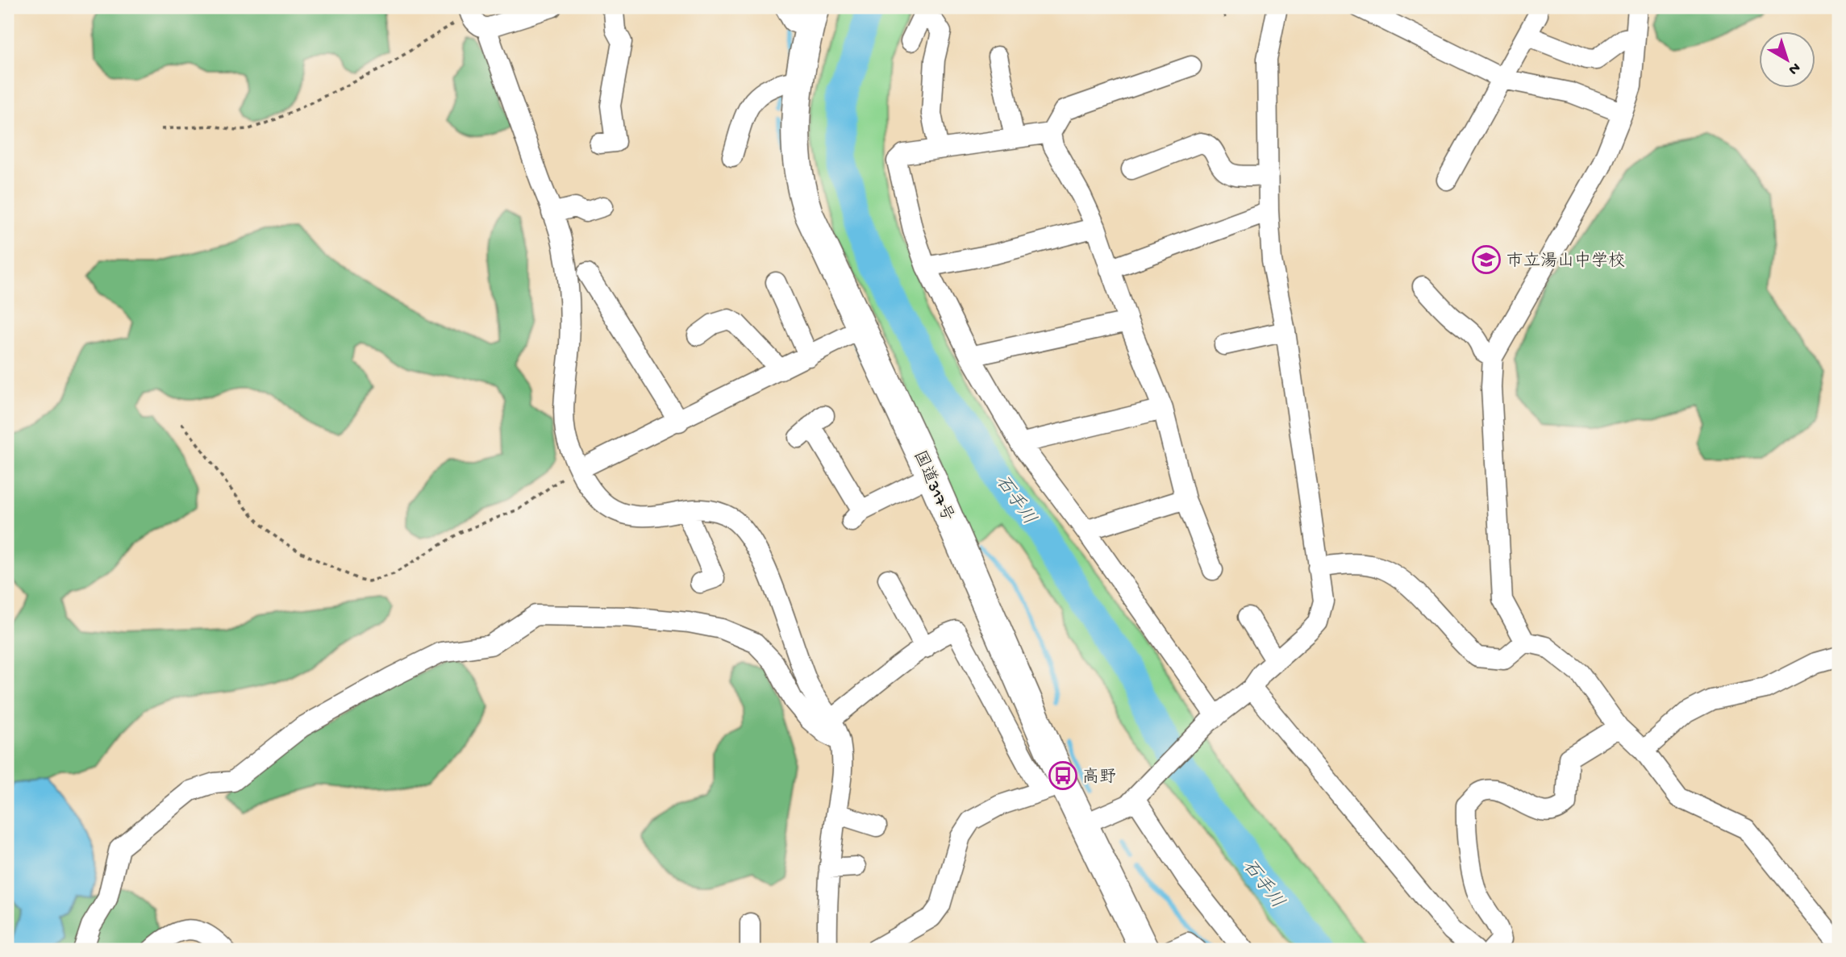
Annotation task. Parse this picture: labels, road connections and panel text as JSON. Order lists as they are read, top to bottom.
{
  "streets": {
    "highway": ["国道317号"]
  },
  "water": ["石手川"],
  "places": {
    "school or university": ["市立湯山中学校"],
    "bus stop": ["高野"]
  },
  "north": "bottom right"
}
